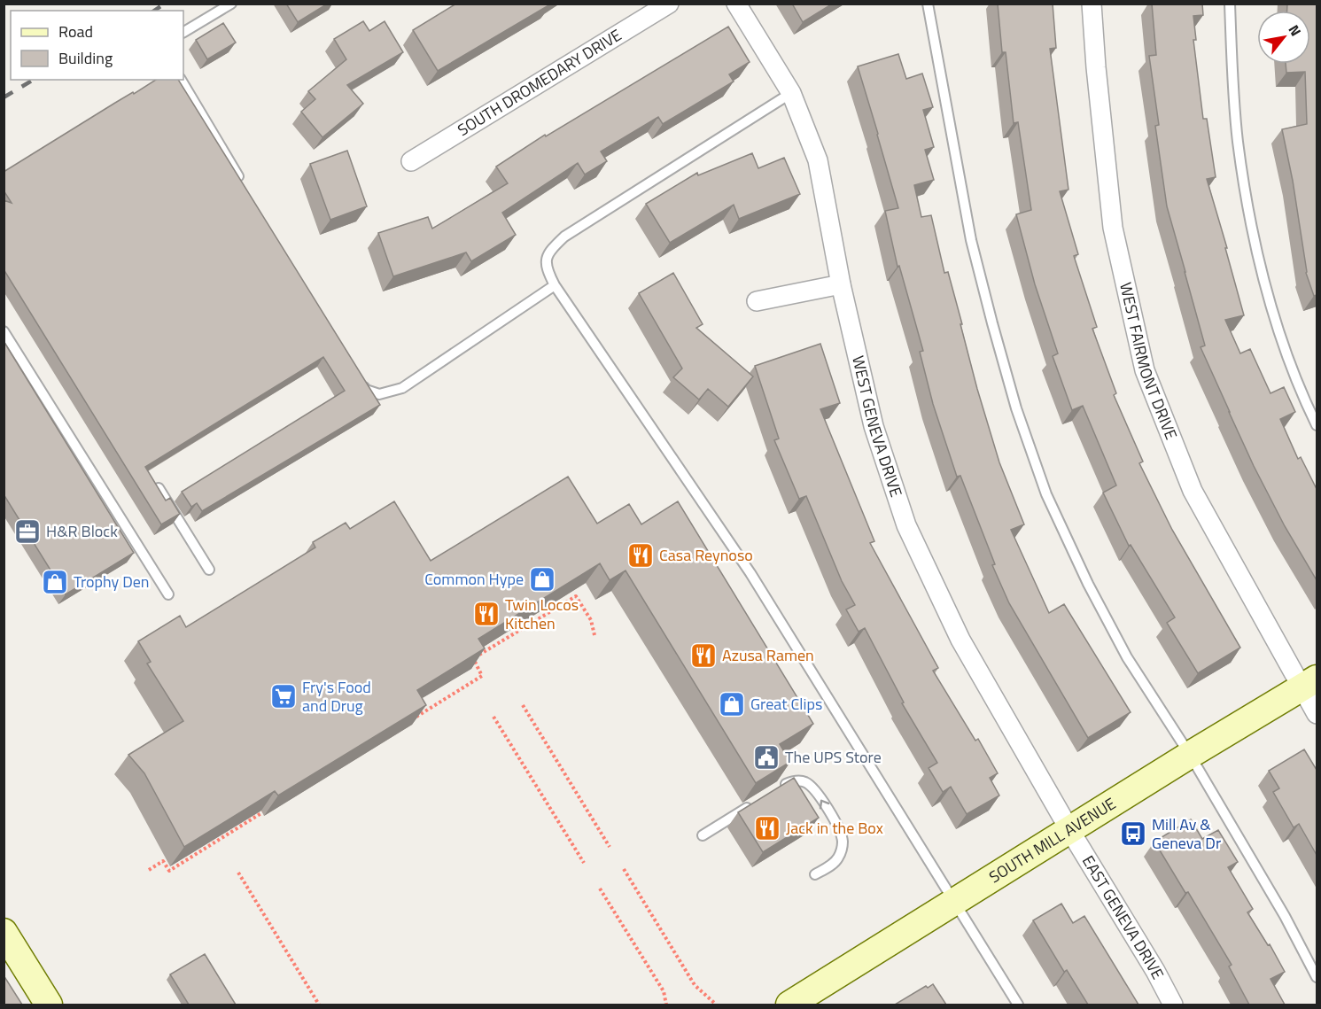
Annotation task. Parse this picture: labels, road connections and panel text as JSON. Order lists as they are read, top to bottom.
{
  "streets": {
    "main road": ["SOUTH MILL AVENUE"],
    "street": [
      "SOUTH DROMEDARY DRIVE",
      "WEST FAIRMONT DRIVE",
      "WEST GENEVA DRIVE",
      "EAST GENEVA DRIVE"
    ]
  },
  "crossings": [
    ["WEST FAIRMONT DRIVE", "SOUTH MILL AVENUE"],
    ["WEST GENEVA DRIVE", "SOUTH MILL AVENUE"],
    ["WEST GENEVA DRIVE", "EAST GENEVA DRIVE"],
    ["SOUTH MILL AVENUE", "EAST GENEVA DRIVE"]
  ],
  "places": {
    "office": ["H&R Block"],
    "restaurant": [
      "Casa Reynoso",
      "Twin Locos Kitchen",
      "Azusa Ramen",
      "Jack in the Box"
    ],
    "shop": ["Common Hype", "Trophy Den", "Great Clips"],
    "supermarket": ["Fry's Food and Drug"],
    "public building": ["The UPS Store"],
    "bus stop": ["Mill Av & Geneva Dr"]
  },
  "legend": ["Road", "Building"],
  "north": "top right"
}
